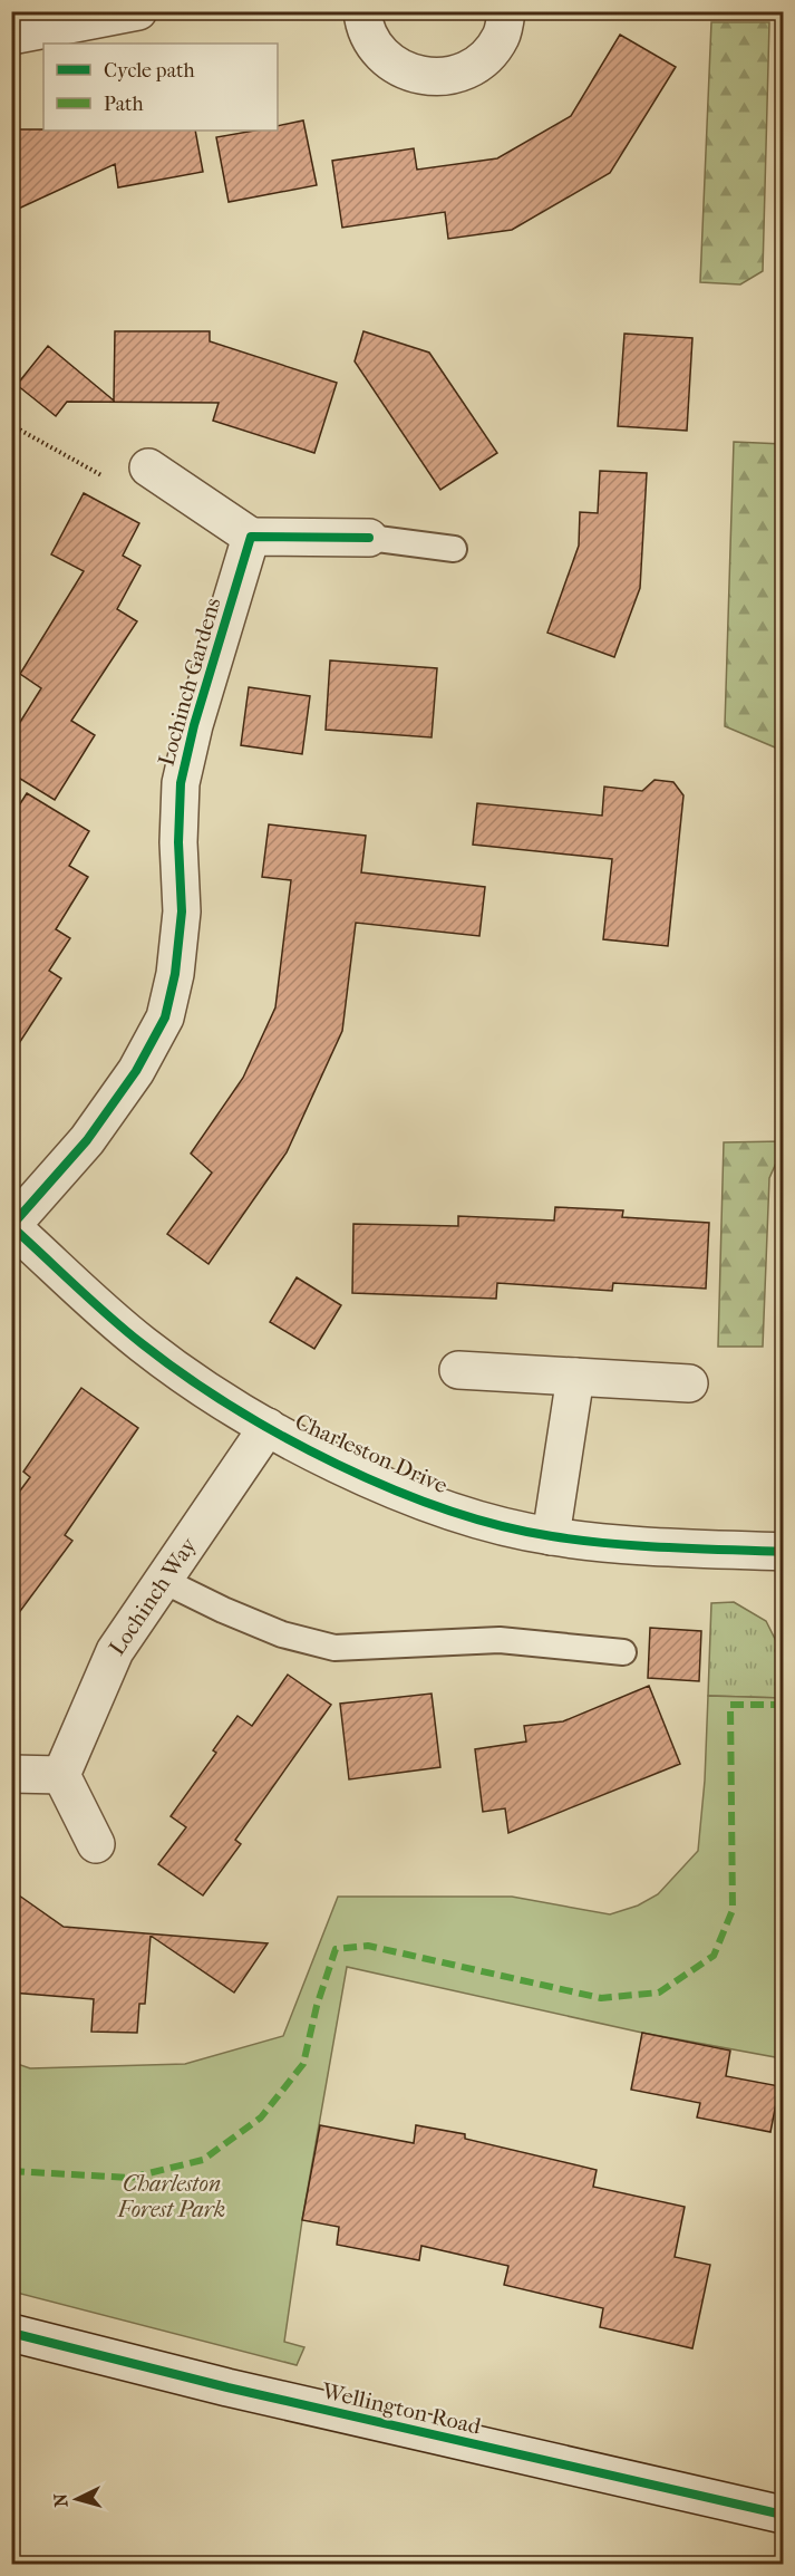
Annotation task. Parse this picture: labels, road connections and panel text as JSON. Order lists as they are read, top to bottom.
{
  "streets": {
    "street": [
      "Lochinch Gardens",
      "Charleston Drive",
      "Lochinch Way",
      "Wellington Road"
    ]
  },
  "crossings": [
    ["Lochinch Gardens", "Charleston Drive"],
    ["Charleston Drive", "Lochinch Way"]
  ],
  "parks": ["Charleston Forest Park"],
  "legend": ["Cycle path", "Path"],
  "north": "left"
}
